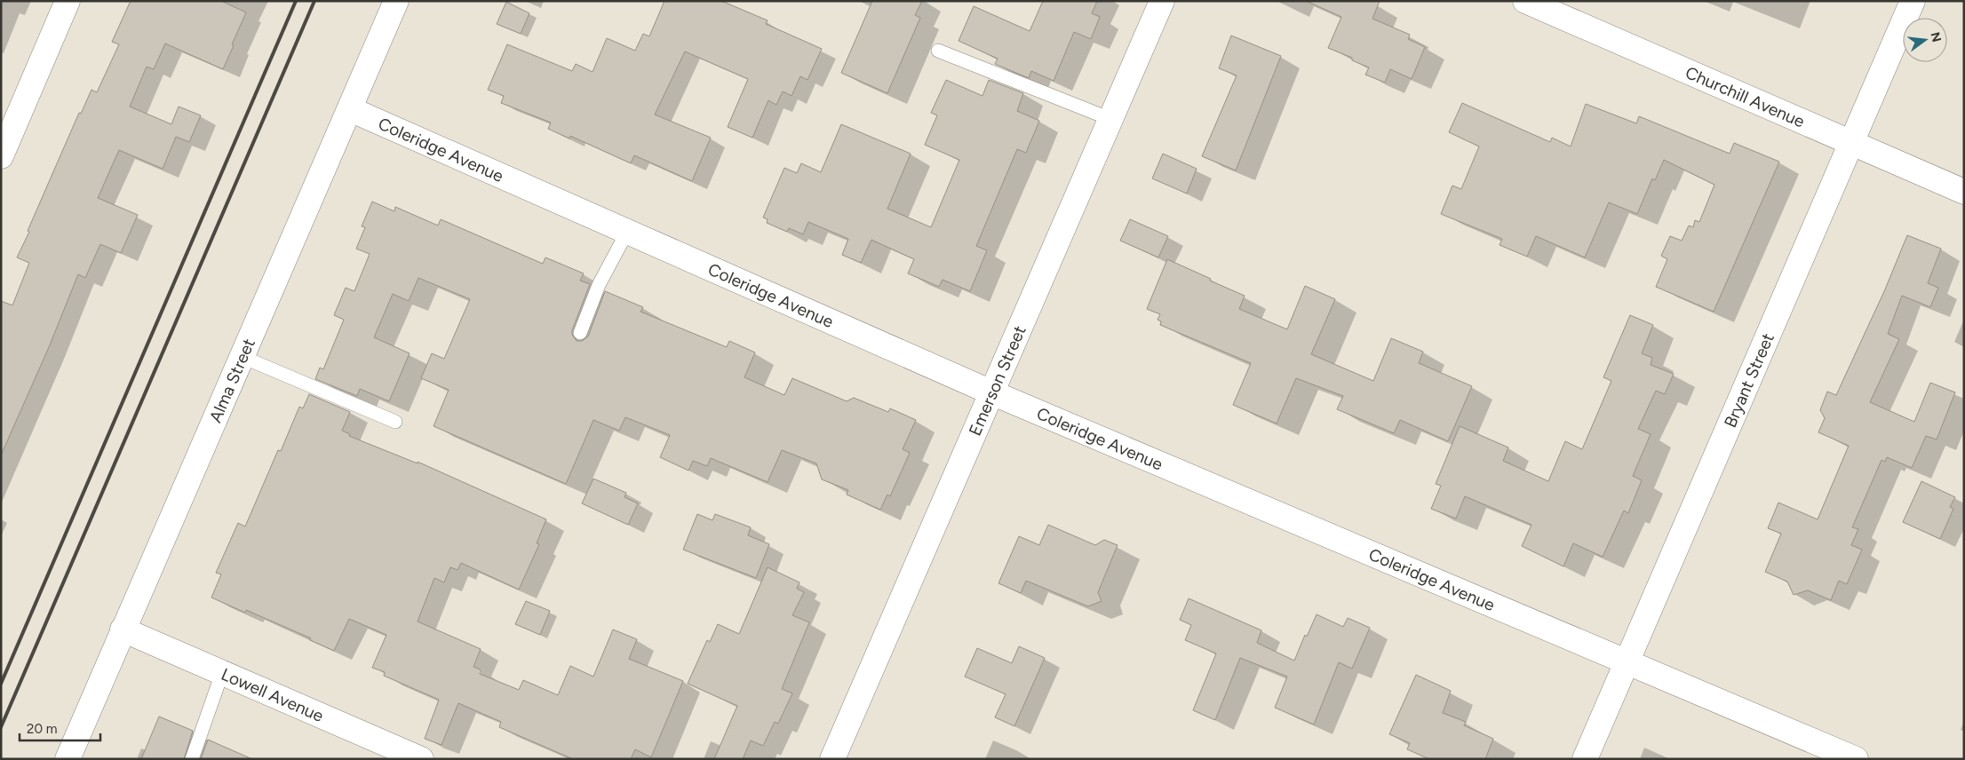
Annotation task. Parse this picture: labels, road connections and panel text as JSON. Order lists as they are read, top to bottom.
{
  "streets": {
    "street": [
      "Churchill Avenue",
      "Coleridge Avenue",
      "Alma Street",
      "Emerson Street",
      "Bryant Street",
      "Lowell Avenue"
    ]
  },
  "crossings": [
    ["Churchill Avenue", "Bryant Street"],
    ["Coleridge Avenue", "Alma Street"],
    ["Coleridge Avenue", "Emerson Street"],
    ["Coleridge Avenue", "Bryant Street"],
    ["Alma Street", "Lowell Avenue"]
  ],
  "scale_bar": "20 m",
  "north": "right"
}
